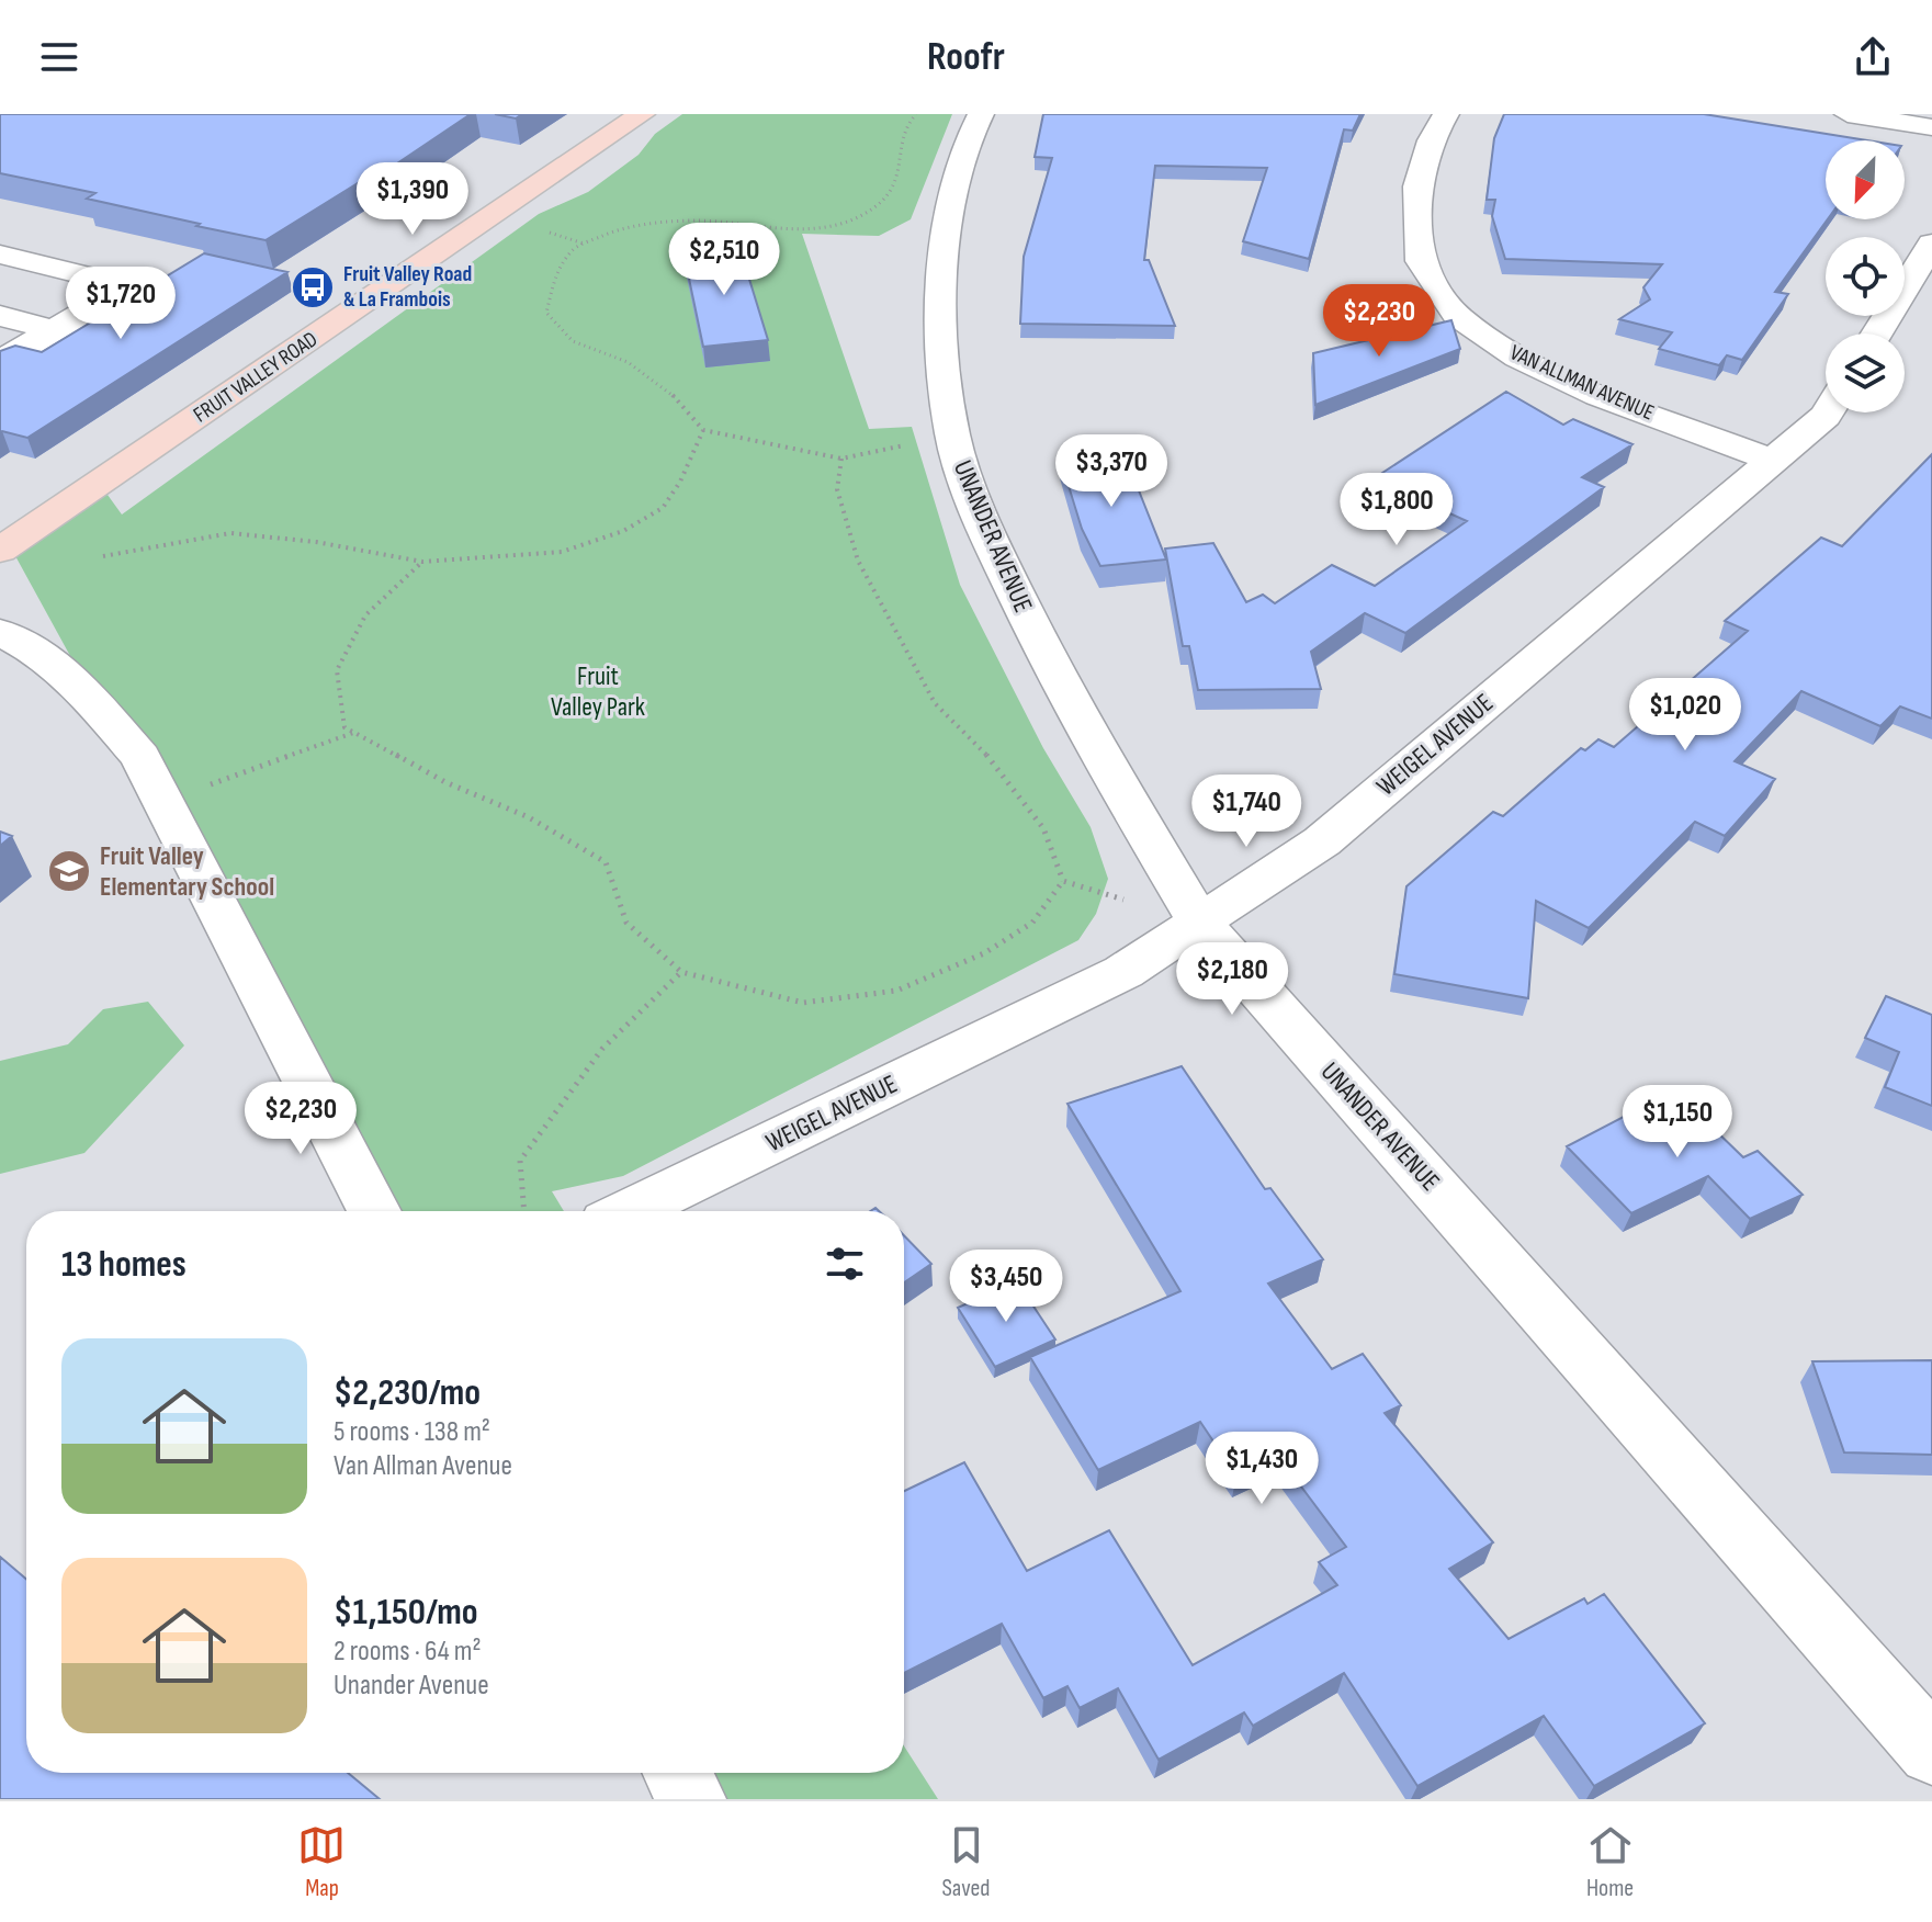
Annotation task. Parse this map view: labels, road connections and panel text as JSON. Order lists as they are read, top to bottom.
{
  "streets": {
    "main road": ["FRUIT VALLEY ROAD"],
    "street": ["VAN ALLMAN AVENUE", "UNANDER AVENUE", "WEIGEL AVENUE"]
  },
  "crossings": [
    ["VAN ALLMAN AVENUE", "WEIGEL AVENUE"],
    ["UNANDER AVENUE", "WEIGEL AVENUE"]
  ],
  "parks": ["Fruit Valley Park"],
  "places": {
    "bus stop": ["Fruit Valley Road & La Frambois"],
    "school or university": ["Fruit Valley Elementary School"]
  },
  "north": "bottom left",
  "page": {
    "header": "Roofr",
    "price": [
      "$1,390",
      "$2,510",
      "$1,720",
      "$2,230",
      "$3,370",
      "$1,800",
      "$1,020",
      "$1,740",
      "$2,180",
      "$2,230",
      "$1,150",
      "$3,450",
      "$1,430"
    ],
    "heading": "13 homes",
    "list": [
      {
        "name": "$2,230/mo",
        "note": "5 rooms · 138 m² · Van Allman Avenue"
      },
      {
        "name": "$1,150/mo",
        "note": "2 rooms · 64 m² · Unander Avenue"
      }
    ],
    "tabs": ["Map", "Saved", "Home"]
  }
}
